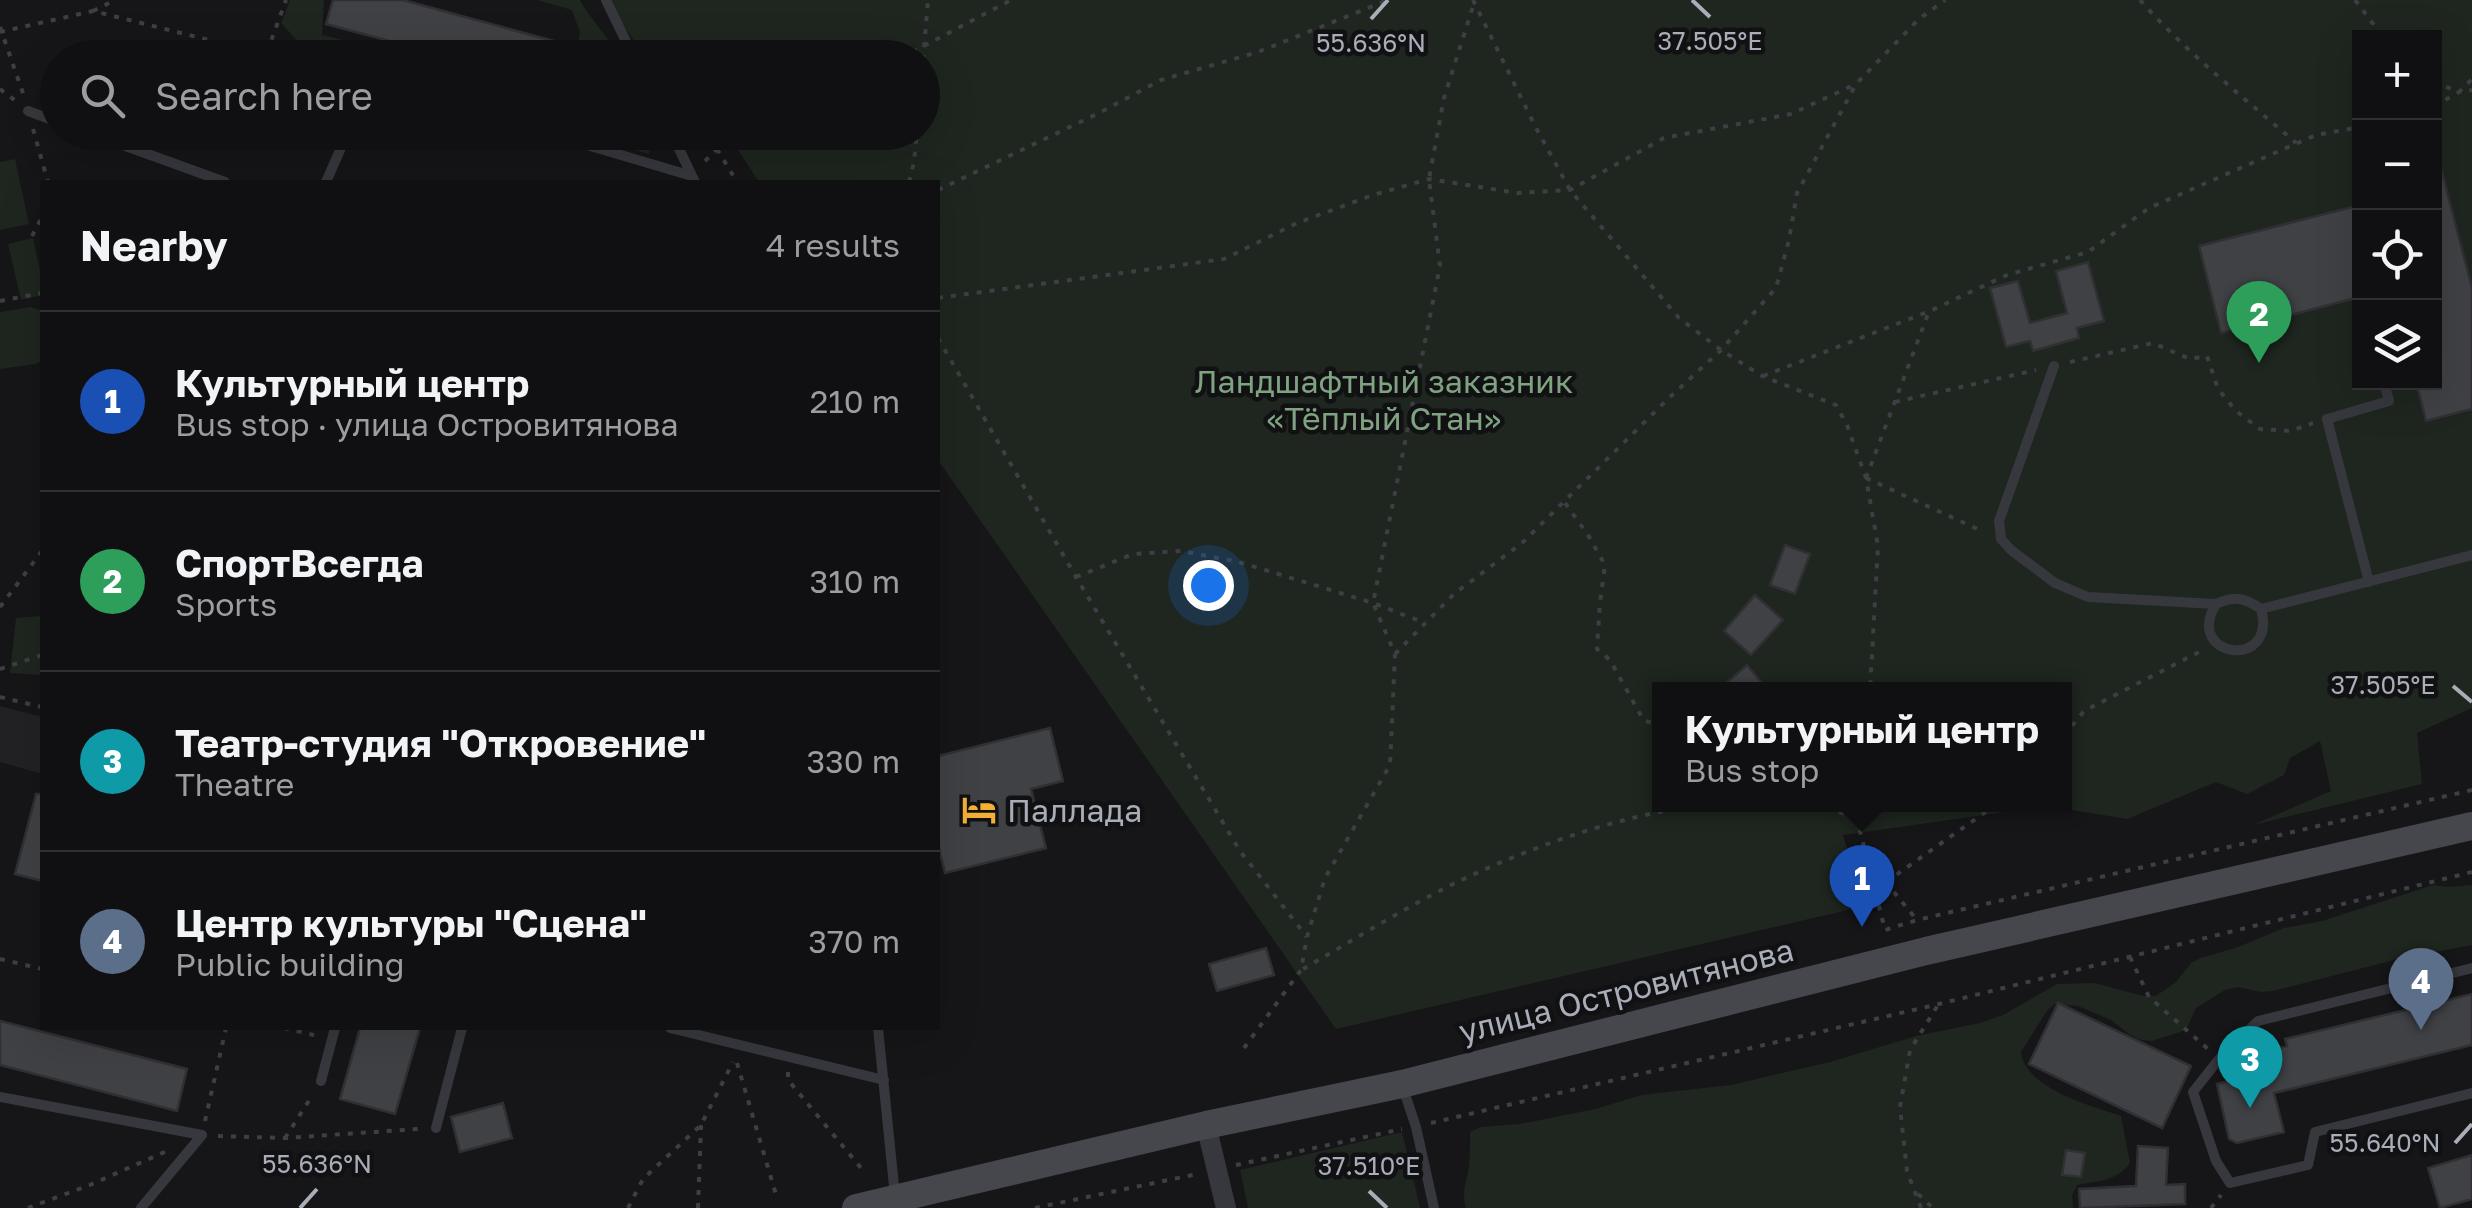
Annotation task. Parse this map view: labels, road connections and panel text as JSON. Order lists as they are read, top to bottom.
{
  "streets": {
    "main road": ["улица Островитянова"]
  },
  "parks": ["Ландшафтный заказник «Тёплый Стан»"],
  "places": {
    "hotel": ["Паллада"]
  },
  "page": {
    "map_buttons": ["+", "−"],
    "search": "Search here",
    "heading": ["Nearby", "4 results"],
    "pins": [
      "2",
      "1",
      "4",
      "3"
    ],
    "list": [
      {
        "mark": "1",
        "name": "Культурный центр",
        "note": "Bus stop · улица Островитянова",
        "value": "210 m"
      },
      {
        "mark": "2",
        "name": "СпортВсегда",
        "note": "Sports",
        "value": "310 m"
      },
      {
        "mark": "3",
        "name": "Театр-студия \"Откровение\"",
        "note": "Theatre",
        "value": "330 m"
      },
      {
        "mark": "4",
        "name": "Центр культуры \"Сцена\"",
        "note": "Public building",
        "value": "370 m"
      }
    ],
    "popup": ["Культурный центр", "Bus stop"]
  },
  "coordinates": [
    "37.505°E",
    "55.636°N",
    "55.640°N",
    "37.510°E"
  ]
}
